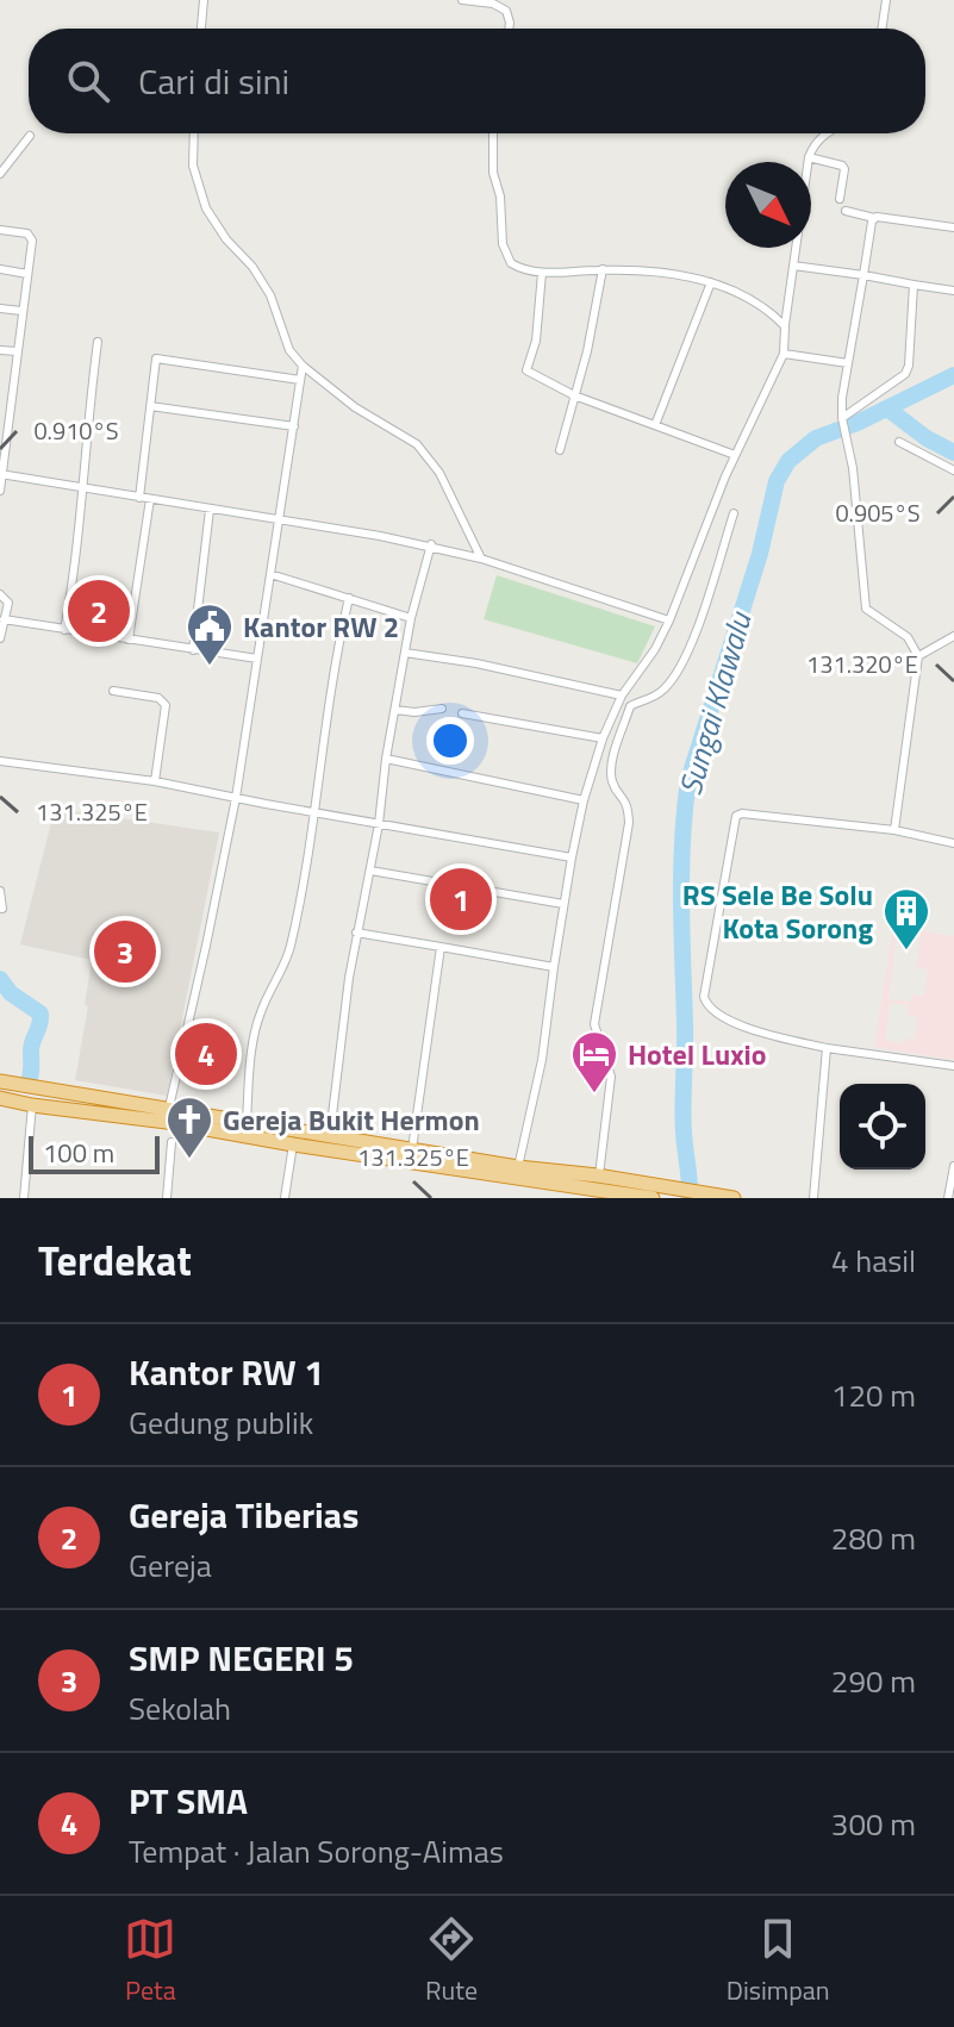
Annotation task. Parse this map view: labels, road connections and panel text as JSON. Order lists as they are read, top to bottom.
{
  "water": ["Sungai Klawalu"],
  "places": {
    "public building": ["Kantor RW 2"],
    "building": ["RS Sele Be Solu Kota Sorong"],
    "hotel": ["Hotel Luxio"],
    "church": ["Gereja Bukit Hermon"]
  },
  "scale_bar": "100 m",
  "north": "bottom right",
  "page": {
    "search": "Cari di sini",
    "pins": [
      "2",
      "1",
      "3",
      "4"
    ],
    "scale": "100 m",
    "heading": ["Terdekat", "4 hasil"],
    "list": [
      {
        "mark": "1",
        "name": "Kantor RW 1",
        "note": "Gedung publik",
        "value": "120 m"
      },
      {
        "mark": "2",
        "name": "Gereja Tiberias",
        "note": "Gereja",
        "value": "280 m"
      },
      {
        "mark": "3",
        "name": "SMP NEGERI 5",
        "note": "Sekolah",
        "value": "290 m"
      },
      {
        "mark": "4",
        "name": "PT SMA",
        "note": "Tempat · Jalan Sorong-Aimas",
        "value": "300 m"
      }
    ],
    "nav": ["Peta", "Rute", "Disimpan"]
  },
  "coordinates": [
    "0.910°S",
    "0.905°S",
    "131.320°E",
    "131.325°E"
  ]
}
